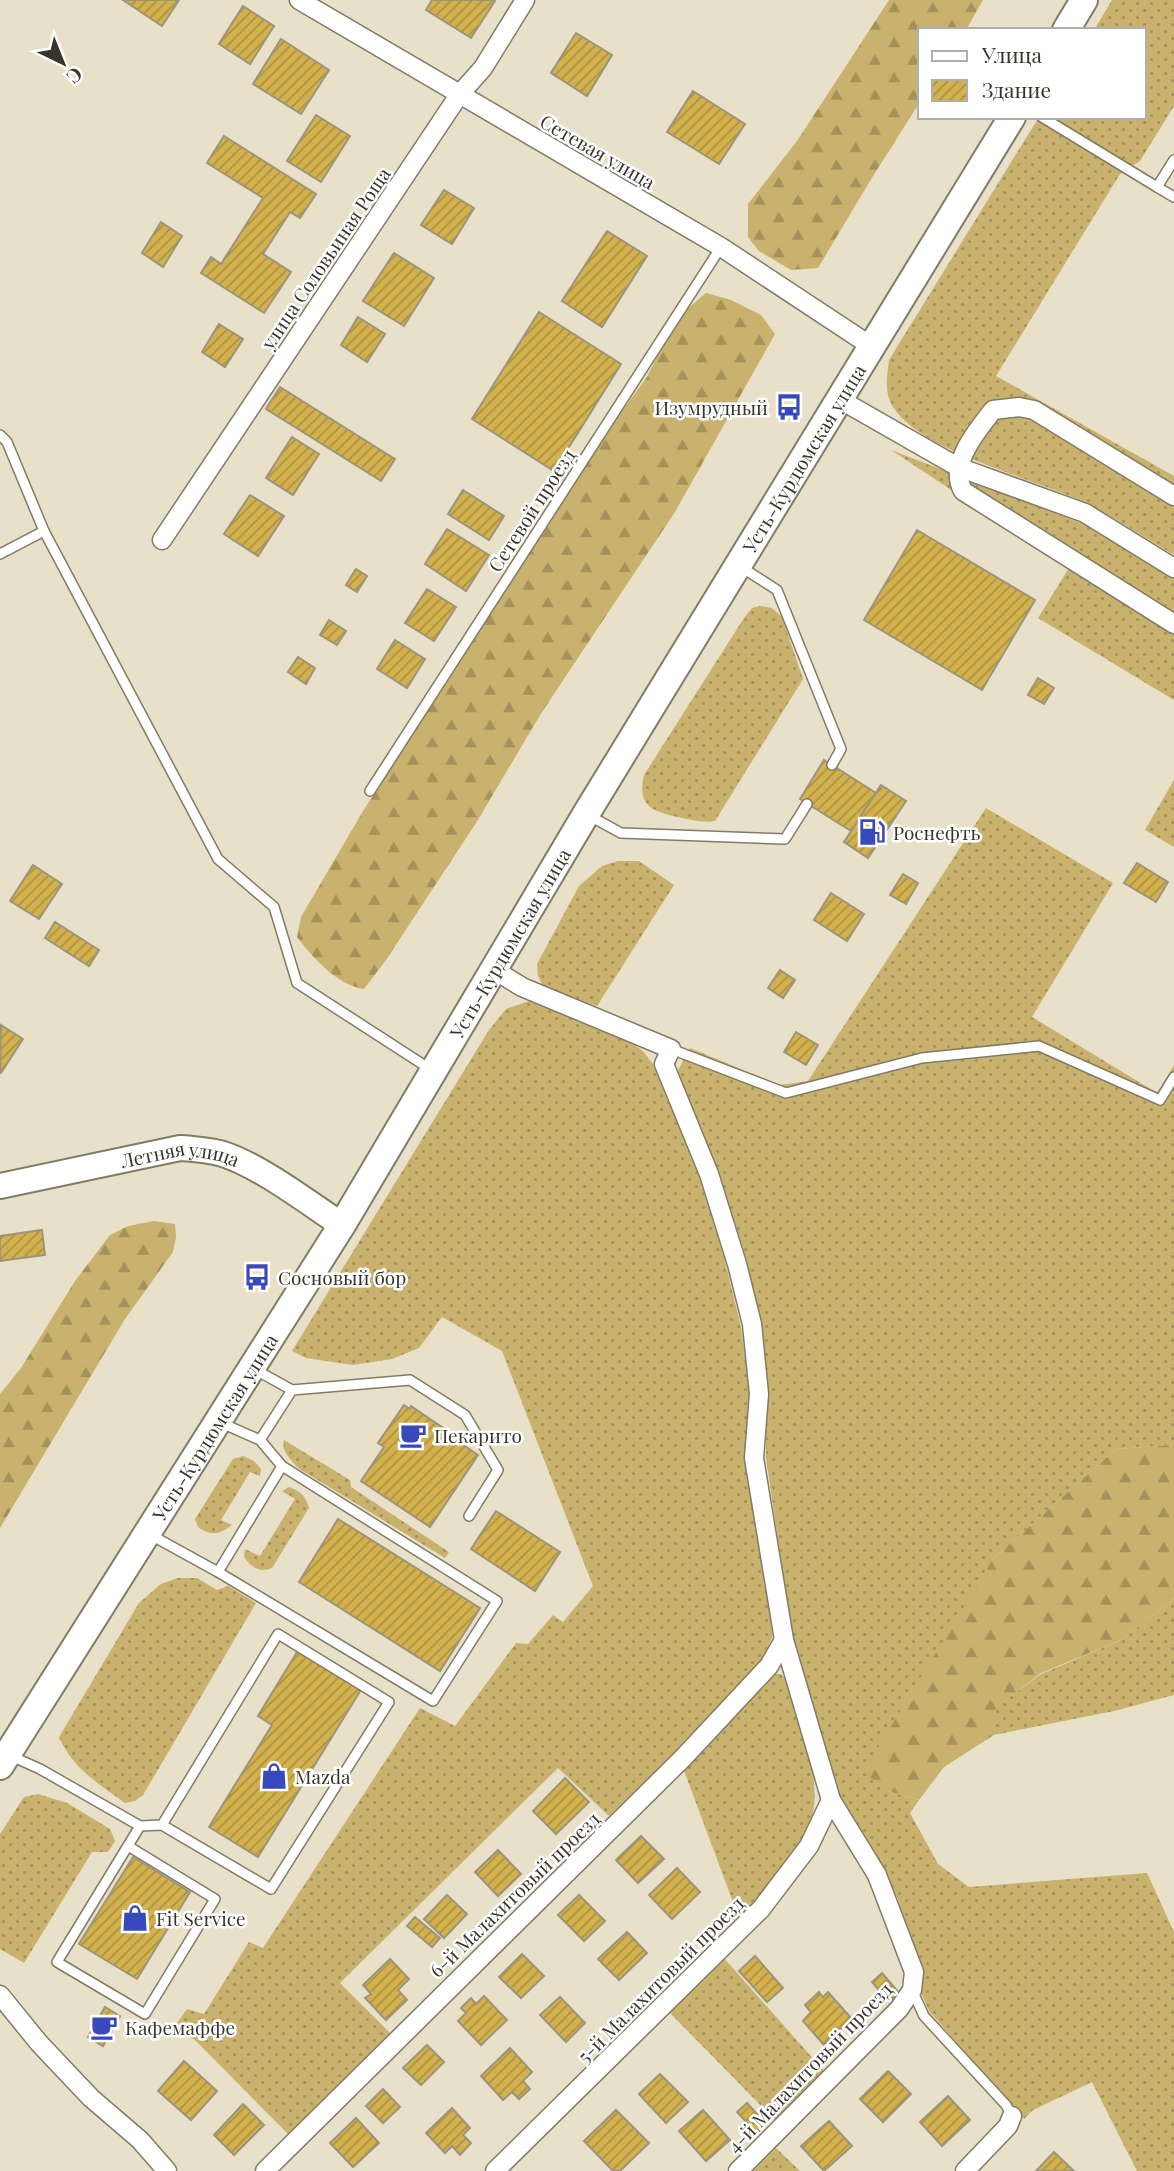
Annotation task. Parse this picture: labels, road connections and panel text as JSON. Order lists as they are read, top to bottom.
{
  "streets": {
    "main road": ["Усть-Курдюмская улица"],
    "street": [
      "Сетевая улица",
      "улица Соловьиная Роща",
      "Летняя улица",
      "6-й Малахитовый проезд",
      "5-й Малахитовый проезд",
      "4-й Малахитовый проезд"
    ],
    "lane": ["Сетевой проезд"]
  },
  "crossings": [
    ["Сетевая улица", "улица Соловьиная Роща"],
    ["Сетевая улица", "Усть-Курдюмская улица"],
    ["Сетевая улица", "Сетевой проезд"],
    ["Усть-Курдюмская улица", "Летняя улица"],
    ["6-й Малахитовый проезд", "4-й Малахитовый проезд"],
    ["5-й Малахитовый проезд", "4-й Малахитовый проезд"]
  ],
  "places": {
    "bus stop": ["Изумрудный", "Сосновый бор"],
    "fuel station": ["Роснефть"],
    "cafe": ["Пекарито", "Кафемаффе"],
    "shop": ["Mazda", "Fit Service"]
  },
  "legend": ["Улица", "Здание"],
  "north": "bottom right"
}
